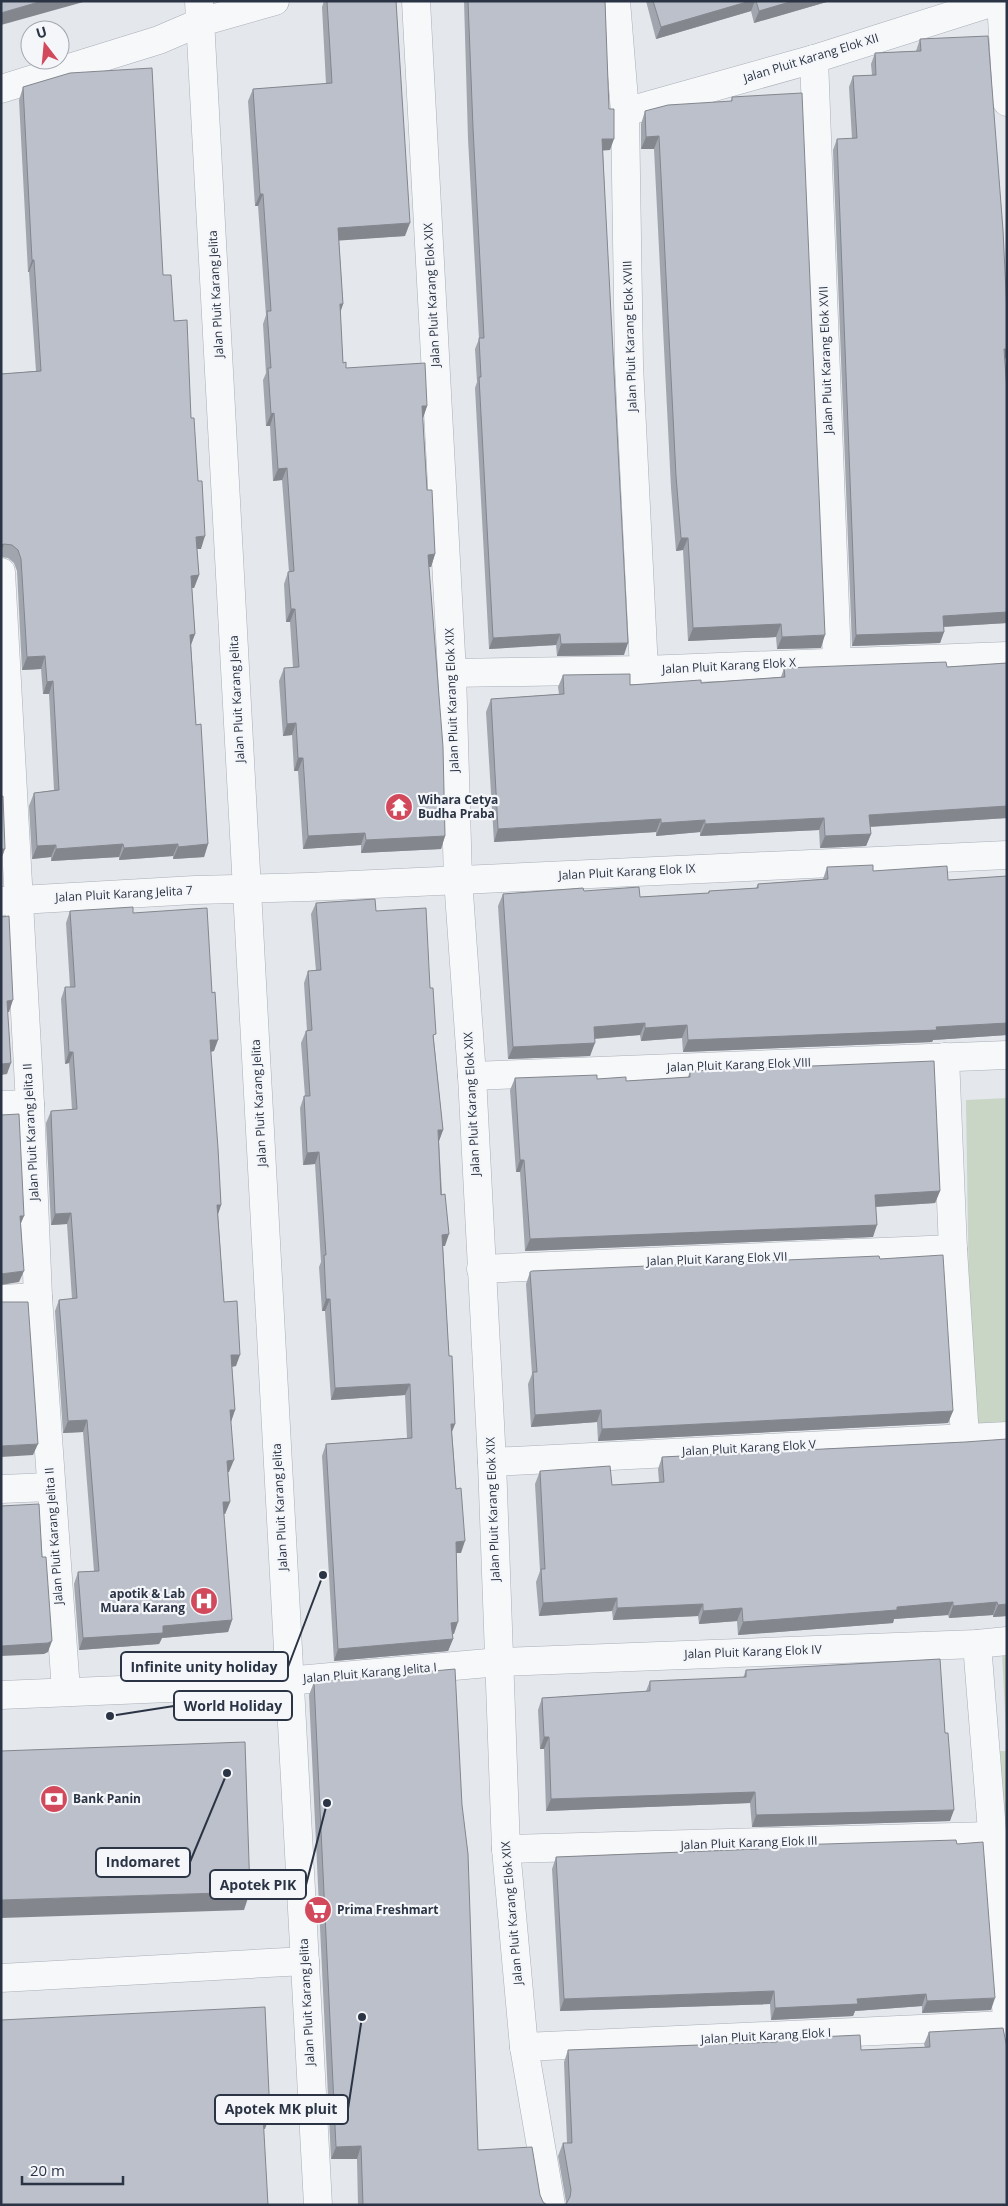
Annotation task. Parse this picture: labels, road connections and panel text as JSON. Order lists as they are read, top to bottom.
{
  "streets": {
    "street": [
      "Jalan Pluit Karang Elok XII",
      "Jalan Pluit Karang Jelita",
      "Jalan Pluit Karang Elok XIX",
      "Jalan Pluit Karang Elok XVIII",
      "Jalan Pluit Karang Elok XVII",
      "Jalan Pluit Karang Elok X",
      "Jalan Pluit Karang Elok IX",
      "Jalan Pluit Karang Jelita 7",
      "Jalan Pluit Karang Elok VIII",
      "Jalan Pluit Karang Jelita II",
      "Jalan Pluit Karang Elok VII",
      "Jalan Pluit Karang Elok V",
      "Jalan Pluit Karang Elok IV",
      "Jalan Pluit Karang Jelita I",
      "Jalan Pluit Karang Elok III",
      "Jalan Pluit Karang Elok I"
    ]
  },
  "crossings": [
    ["Jalan Pluit Karang Elok XII", "Jalan Pluit Karang Elok XVIII"],
    ["Jalan Pluit Karang Elok XII", "Jalan Pluit Karang Elok XVII"],
    ["Jalan Pluit Karang Jelita", "Jalan Pluit Karang Elok IX"],
    ["Jalan Pluit Karang Jelita", "Jalan Pluit Karang Jelita 7"],
    ["Jalan Pluit Karang Jelita", "Jalan Pluit Karang Jelita I"],
    ["Jalan Pluit Karang Elok XIX", "Jalan Pluit Karang Elok X"],
    ["Jalan Pluit Karang Elok XIX", "Jalan Pluit Karang Elok IX"],
    ["Jalan Pluit Karang Elok XIX", "Jalan Pluit Karang Elok VIII"],
    ["Jalan Pluit Karang Elok XIX", "Jalan Pluit Karang Elok VII"],
    ["Jalan Pluit Karang Elok XIX", "Jalan Pluit Karang Elok V"],
    ["Jalan Pluit Karang Elok XIX", "Jalan Pluit Karang Elok IV"],
    ["Jalan Pluit Karang Elok XIX", "Jalan Pluit Karang Jelita I"],
    ["Jalan Pluit Karang Elok XIX", "Jalan Pluit Karang Elok III"],
    ["Jalan Pluit Karang Elok XIX", "Jalan Pluit Karang Elok I"],
    ["Jalan Pluit Karang Elok XVIII", "Jalan Pluit Karang Elok X"],
    ["Jalan Pluit Karang Elok XVII", "Jalan Pluit Karang Elok X"],
    ["Jalan Pluit Karang Elok IX", "Jalan Pluit Karang Jelita 7"],
    ["Jalan Pluit Karang Jelita 7", "Jalan Pluit Karang Jelita II"],
    ["Jalan Pluit Karang Jelita II", "Jalan Pluit Karang Jelita I"],
    ["Jalan Pluit Karang Elok IV", "Jalan Pluit Karang Jelita I"]
  ],
  "places": {
    "temple": ["Wihara Cetya Budha Praba"],
    "other": [
      "Infinite unity holiday",
      "World Holiday",
      "Indomaret",
      "Apotek PIK",
      "Apotek MK pluit"
    ],
    "hospital": ["apotik & Lab Muara Karang"],
    "bank": ["Bank Panin"],
    "supermarket": ["Prima Freshmart"]
  },
  "scale_bar": "20 m",
  "north": "top"
}
